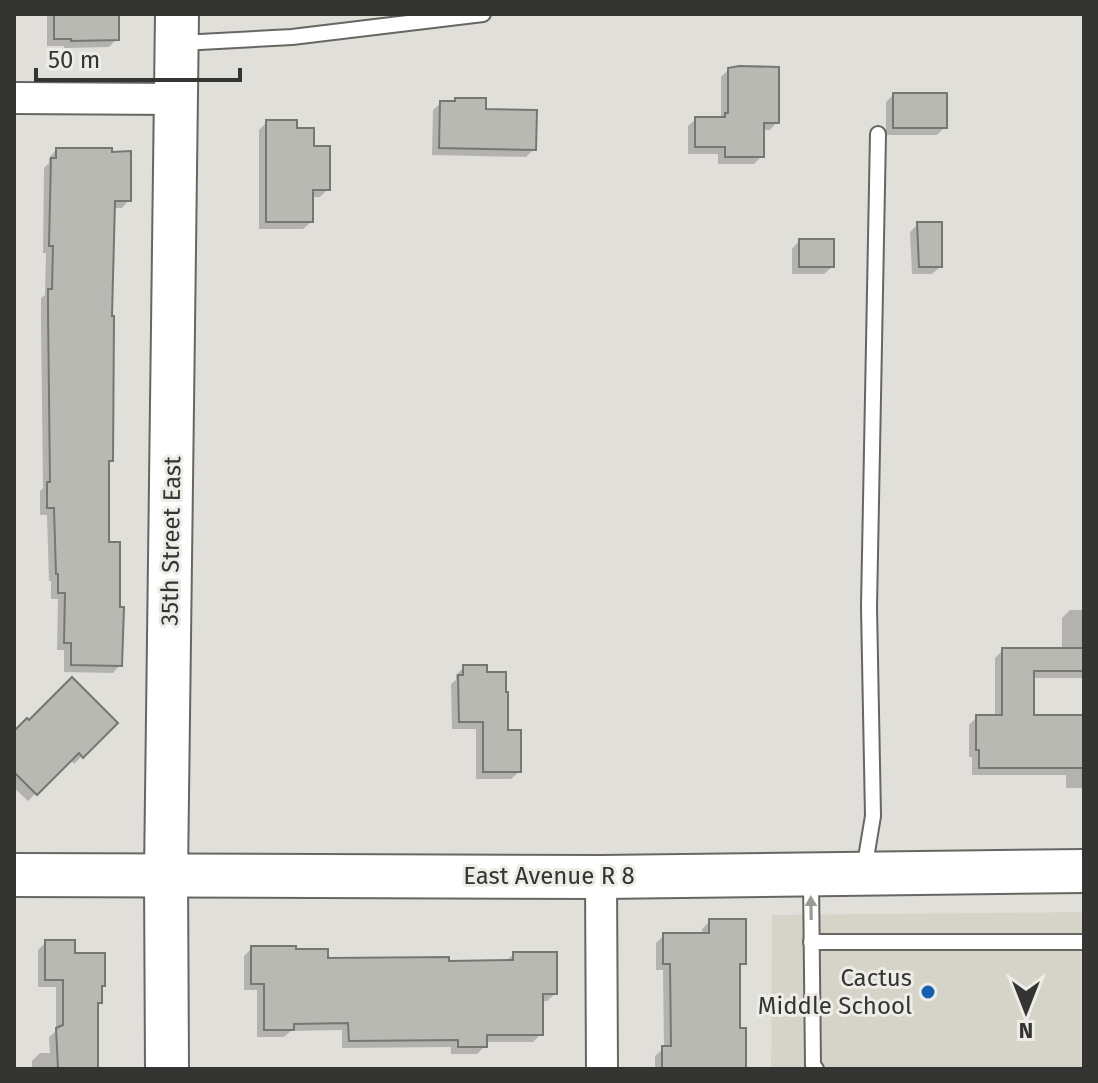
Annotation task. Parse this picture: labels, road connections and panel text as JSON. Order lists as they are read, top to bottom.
{
  "streets": {
    "street": ["35th Street East", "East Avenue R 8"]
  },
  "crossings": [
    ["35th Street East", "East Avenue R 8"]
  ],
  "places": ["Cactus Middle School"],
  "scale_bar": "50 m",
  "north": "bottom"
}
